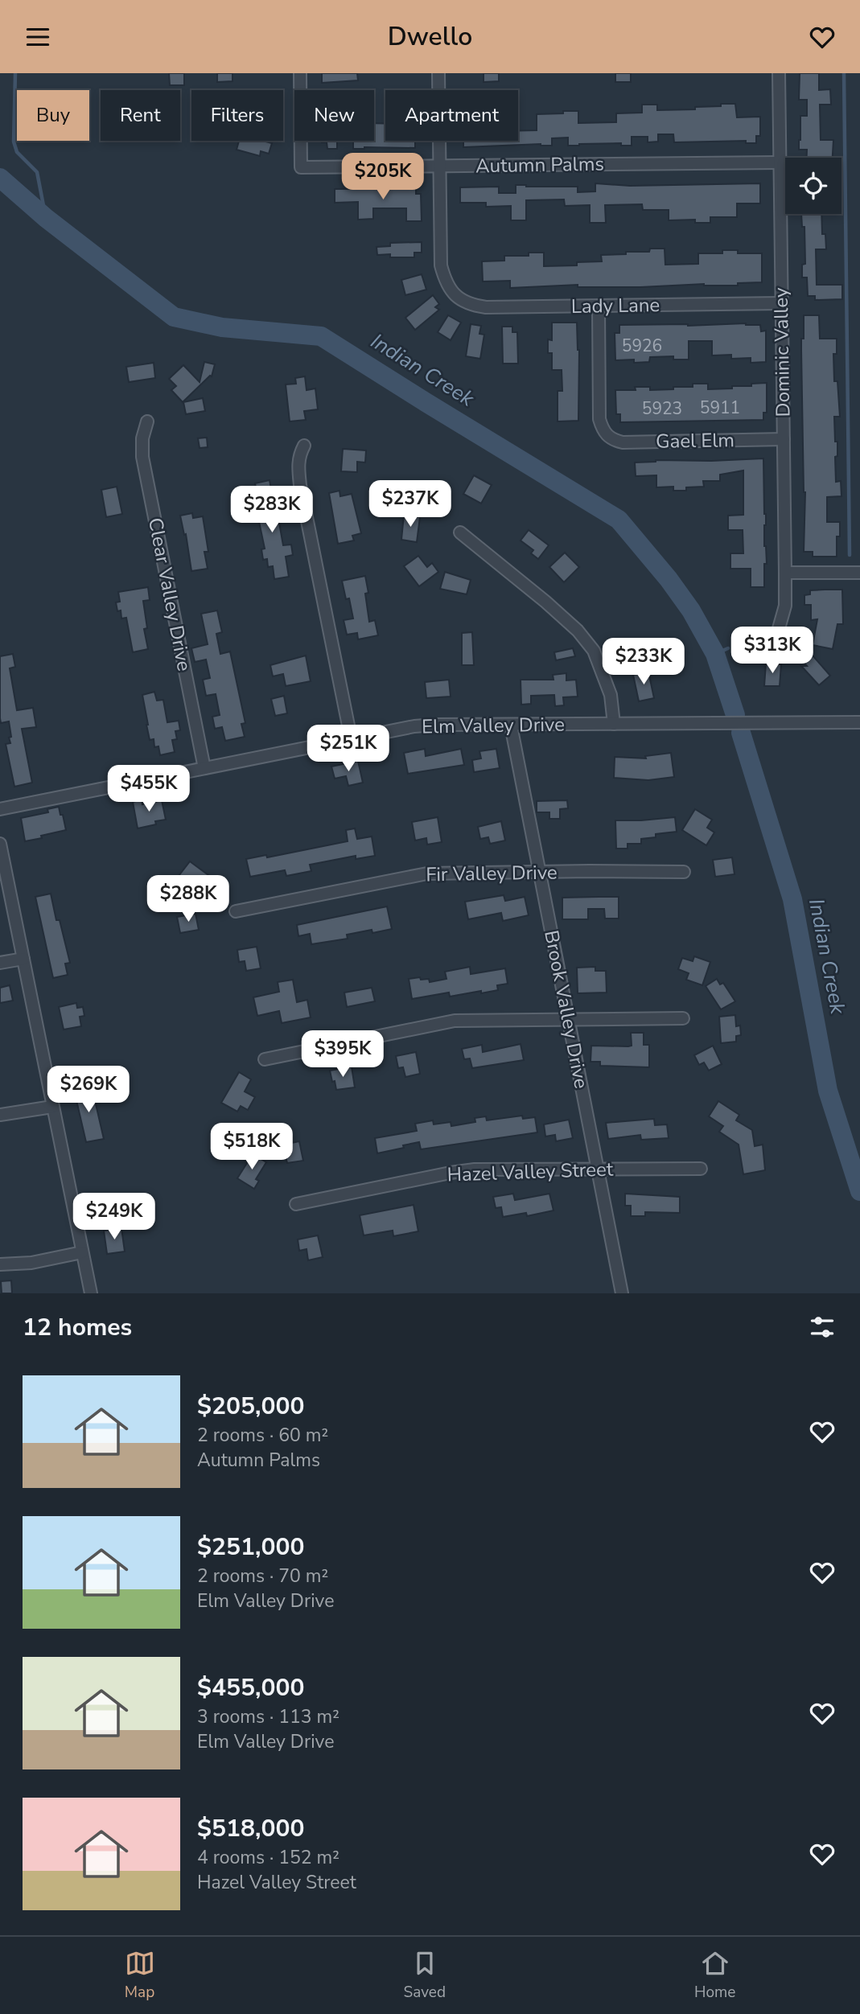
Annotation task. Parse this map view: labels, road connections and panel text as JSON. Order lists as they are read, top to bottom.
{
  "streets": {
    "street": [
      "Autumn Palms",
      "Lady Lane",
      "Dominic Valley",
      "Gael Elm",
      "Clear Valley Drive",
      "Elm Valley Drive",
      "Fir Valley Drive",
      "Brook Valley Drive",
      "Hazel Valley Street"
    ]
  },
  "crossings": [
    ["Autumn Palms", "Lady Lane"],
    ["Autumn Palms", "Dominic Valley"],
    ["Lady Lane", "Dominic Valley"],
    ["Lady Lane", "Gael Elm"],
    ["Dominic Valley", "Gael Elm"],
    ["Clear Valley Drive", "Elm Valley Drive"],
    ["Elm Valley Drive", "Brook Valley Drive"],
    ["Fir Valley Drive", "Brook Valley Drive"],
    ["Brook Valley Drive", "Hazel Valley Street"]
  ],
  "water": ["Indian Creek"],
  "house_numbers": ["5926", "5911", "5923"],
  "page": {
    "header": "Dwello",
    "chip": [
      "Buy",
      "Rent",
      "Filters",
      "New",
      "Apartment"
    ],
    "price": [
      "$205K",
      "$237K",
      "$283K",
      "$313K",
      "$233K",
      "$251K",
      "$455K",
      "$288K",
      "$395K",
      "$269K",
      "$518K",
      "$249K"
    ],
    "heading": "12 homes",
    "list": [
      {
        "name": "$205,000",
        "note": "2 rooms · 60 m² · Autumn Palms"
      },
      {
        "name": "$251,000",
        "note": "2 rooms · 70 m² · Elm Valley Drive"
      },
      {
        "name": "$455,000",
        "note": "3 rooms · 113 m² · Elm Valley Drive"
      },
      {
        "name": "$518,000",
        "note": "4 rooms · 152 m² · Hazel Valley Street"
      }
    ],
    "tabs": ["Map", "Saved", "Home"]
  }
}
